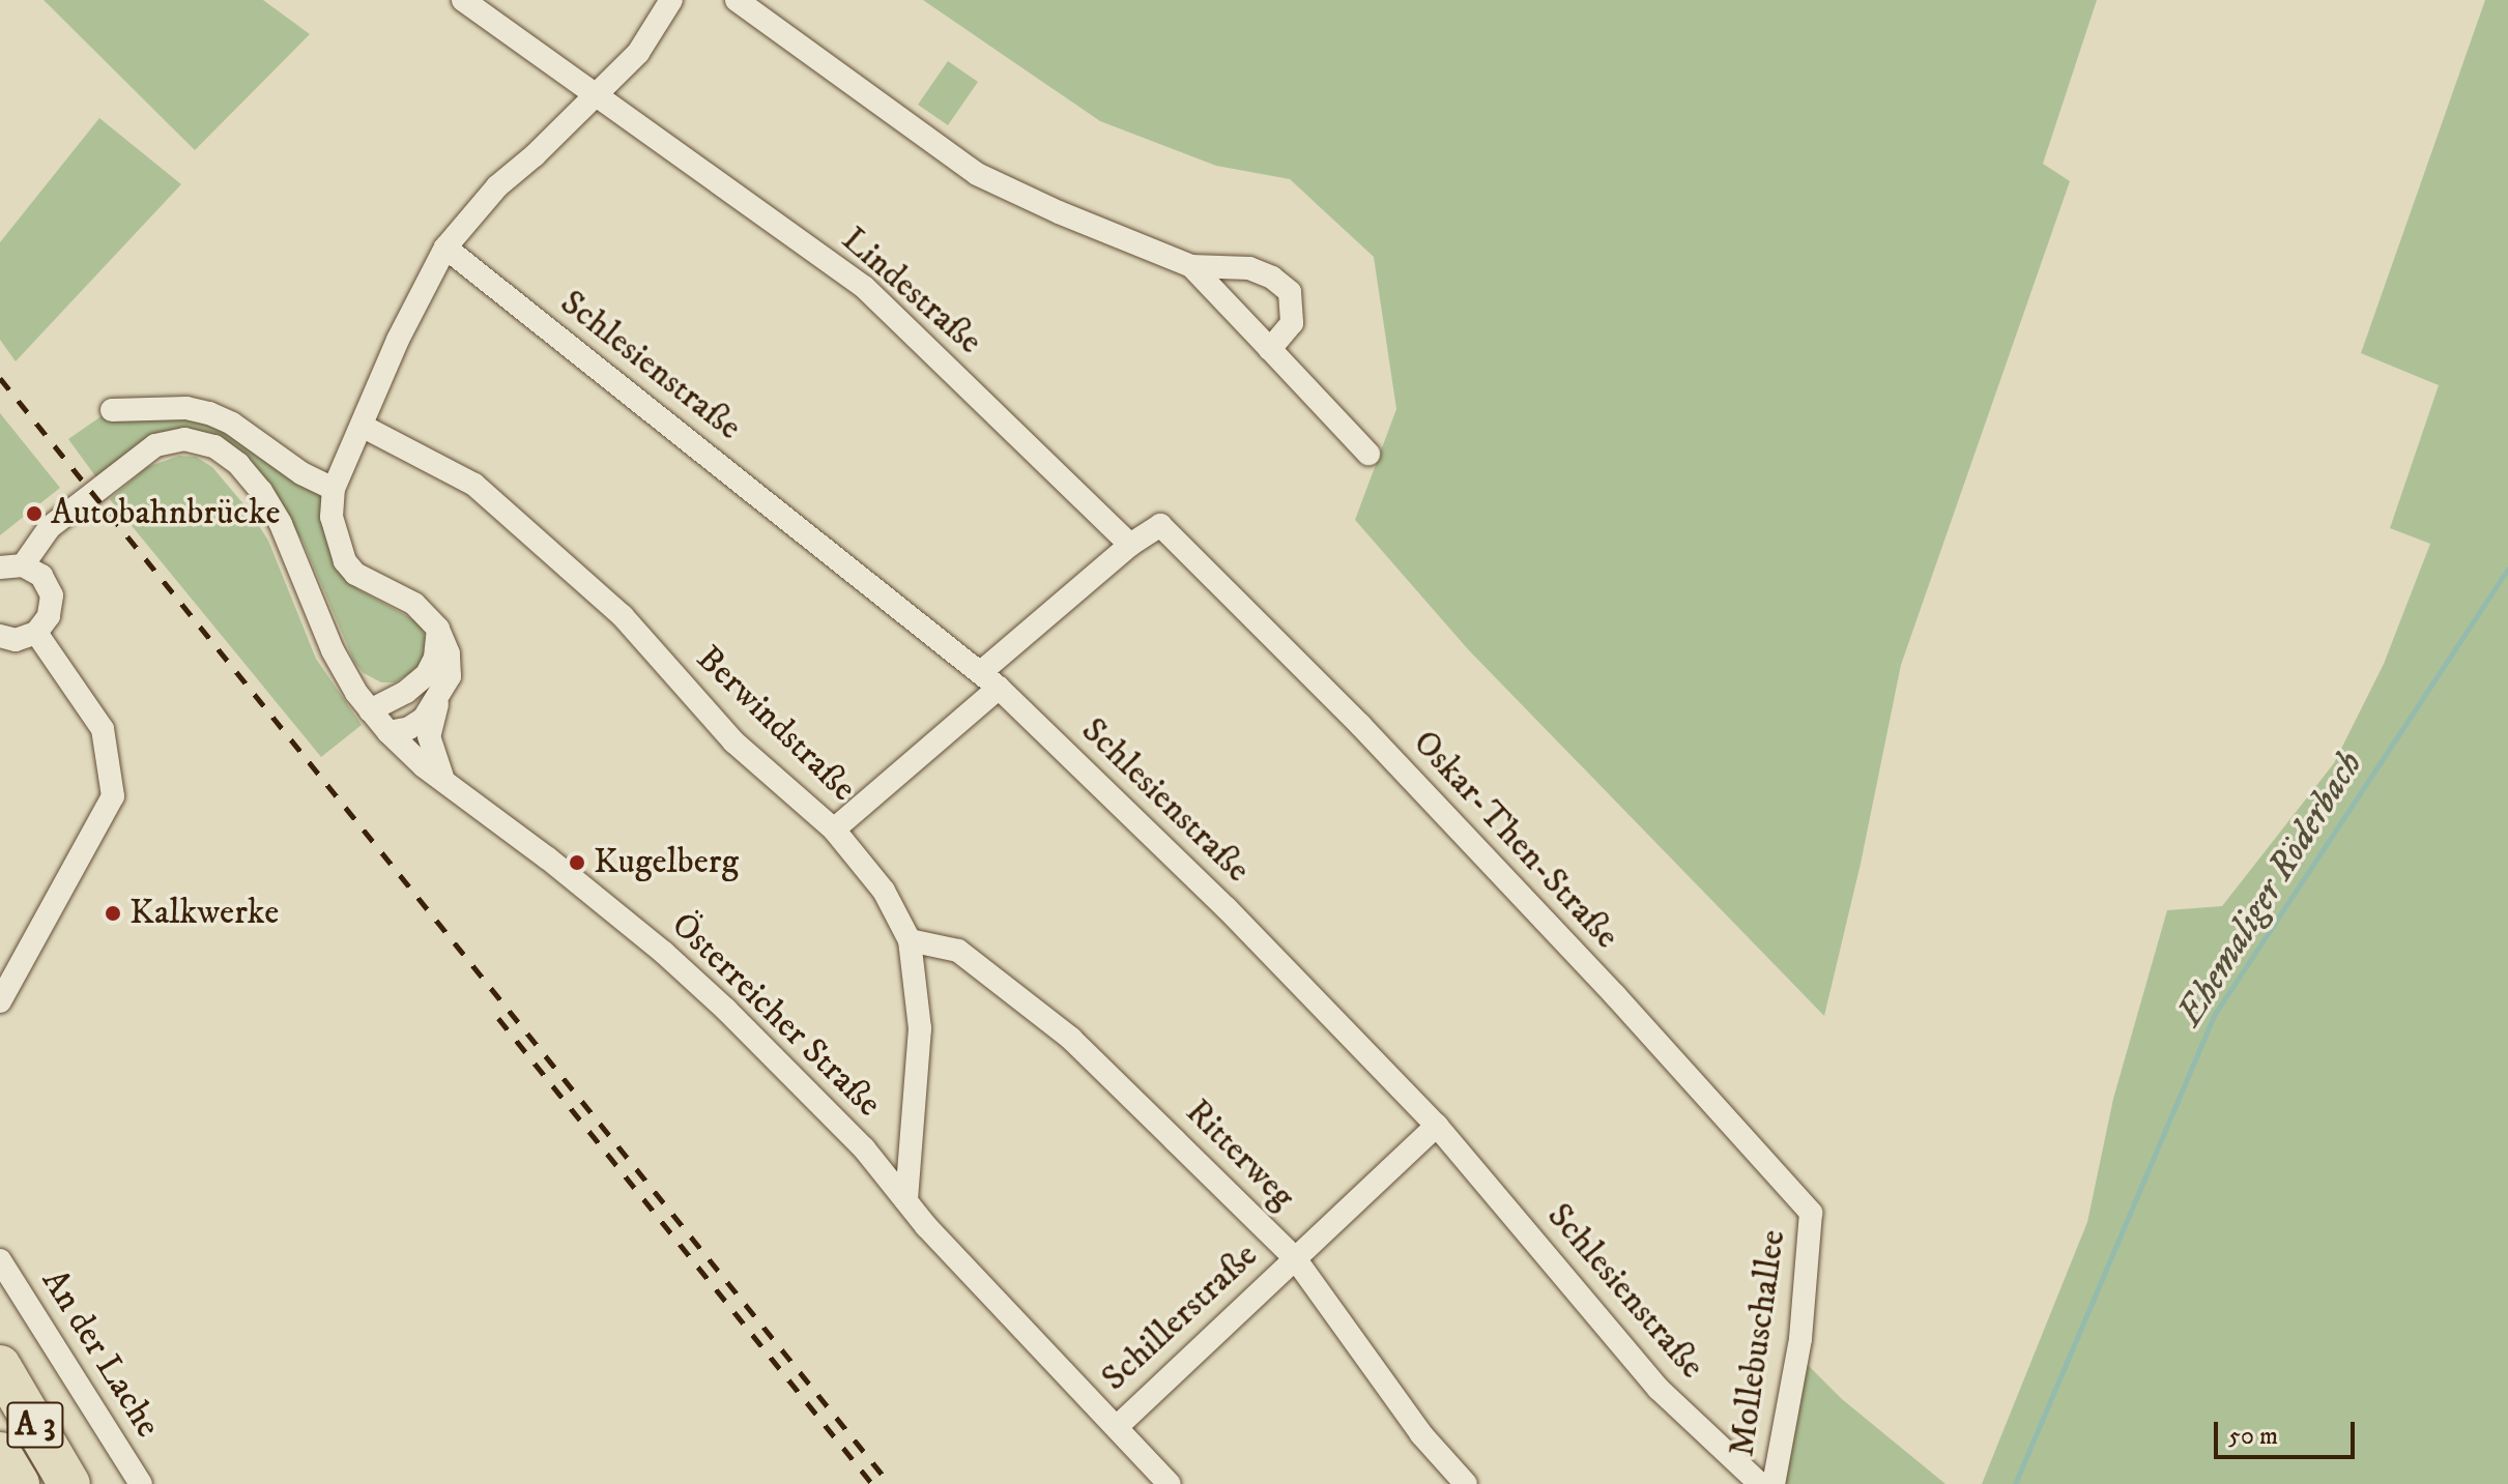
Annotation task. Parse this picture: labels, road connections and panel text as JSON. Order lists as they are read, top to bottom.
{
  "streets": {
    "highway": ["A 3"],
    "street": [
      "Lindestraße",
      "Schlesienstraße",
      "Berwindstraße",
      "Oskar-Then-Straße",
      "Österreicher Straße",
      "Ritterweg",
      "Schillerstraße",
      "Mollebuschallee",
      "An der Lache"
    ]
  },
  "crossings": [
    ["Lindestraße", "Oskar-Then-Straße"],
    ["Schlesienstraße", "Schillerstraße"],
    ["Berwindstraße", "Österreicher Straße"],
    ["Berwindstraße", "Ritterweg"],
    ["Oskar-Then-Straße", "Mollebuschallee"],
    ["Österreicher Straße", "Schillerstraße"],
    ["Ritterweg", "Schillerstraße"]
  ],
  "water": ["Ehemaliger Röderbach"],
  "places": ["Autobahnbrücke", "Kugelberg", "Kalkwerke"],
  "scale_bar": "50 m"
}
